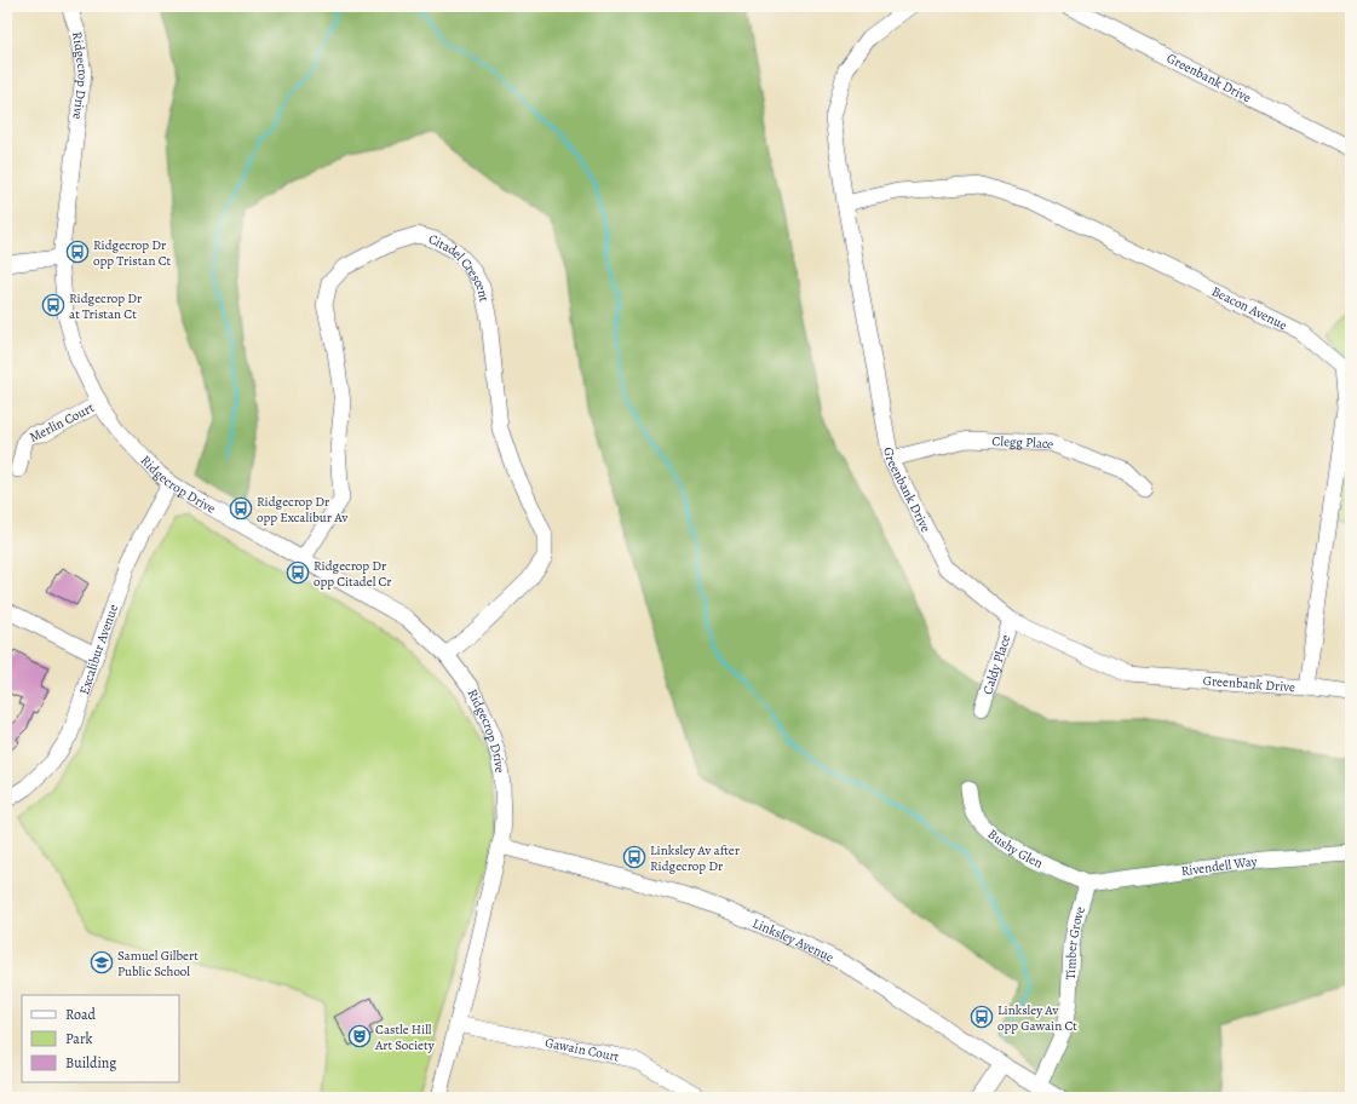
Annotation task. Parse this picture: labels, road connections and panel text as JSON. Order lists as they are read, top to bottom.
{
  "streets": {
    "street": [
      "Ridgecrop Drive",
      "Greenbank Drive",
      "Citadel Crescent",
      "Beacon Avenue",
      "Merlin Court",
      "Clegg Place",
      "Excalibur Avenue",
      "Caldy Place",
      "Bushy Glen",
      "Rivendell Way",
      "Linksley Avenue",
      "Timber Grove",
      "Gawain Court"
    ]
  },
  "crossings": [
    ["Ridgecrop Drive", "Citadel Crescent"],
    ["Ridgecrop Drive", "Merlin Court"],
    ["Ridgecrop Drive", "Excalibur Avenue"],
    ["Ridgecrop Drive", "Linksley Avenue"],
    ["Ridgecrop Drive", "Gawain Court"],
    ["Greenbank Drive", "Beacon Avenue"],
    ["Greenbank Drive", "Clegg Place"],
    ["Greenbank Drive", "Caldy Place"],
    ["Bushy Glen", "Rivendell Way"],
    ["Bushy Glen", "Timber Grove"],
    ["Rivendell Way", "Timber Grove"],
    ["Linksley Avenue", "Timber Grove"]
  ],
  "places": {
    "bus stop": [
      "Ridgecrop Dr opp Tristan Ct",
      "Ridgecrop Dr at Tristan Ct",
      "Ridgecrop Dr opp Excalibur Av",
      "Ridgecrop Dr opp Citadel Cr",
      "Linksley Av after Ridgecrop Dr",
      "Linksley Av opp Gawain Ct"
    ],
    "school or university": ["Samuel Gilbert Public School"],
    "theatre": ["Castle Hill Art Society"]
  },
  "legend": ["Road", "Park", "Building"]
}
